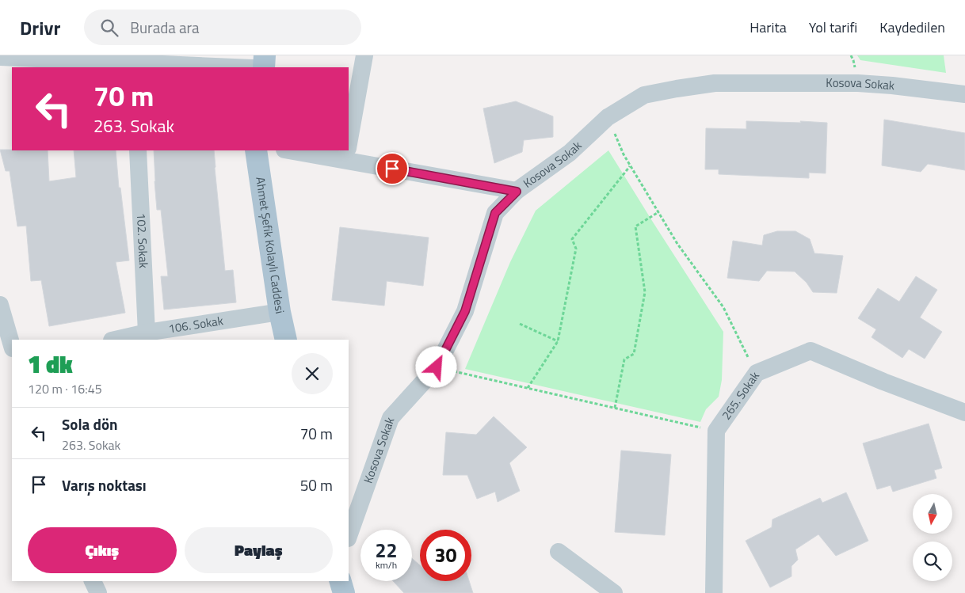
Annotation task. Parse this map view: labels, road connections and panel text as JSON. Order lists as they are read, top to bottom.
{
  "streets": {
    "main road": ["Ahmet Şefik Kolaylı Caddesi"],
    "street": [
      "Kosova Sokak",
      "102. Sokak",
      "106. Sokak",
      "265. Sokak"
    ]
  },
  "crossings": [
    ["102. Sokak", "106. Sokak"],
    ["Ahmet Şefik Kolaylı Caddesi", "106. Sokak"]
  ],
  "north": "bottom",
  "page": {
    "header": "Drivr",
    "search": "Burada ara",
    "nav": ["Harita", "Yol tarifi", "Kaydedilen"],
    "turn": ["70 m", "263. Sokak"],
    "heading": ["1 dk", "120 m · 16:45"],
    "list": [
      {
        "name": "Sola dön",
        "note": "263. Sokak",
        "value": "70 m"
      },
      {
        "name": "Varış noktası",
        "value": "50 m"
      }
    ],
    "buttons": ["Çıkış", "Paylaş"],
    "speed": "22 km/h",
    "limit": "30"
  }
}
